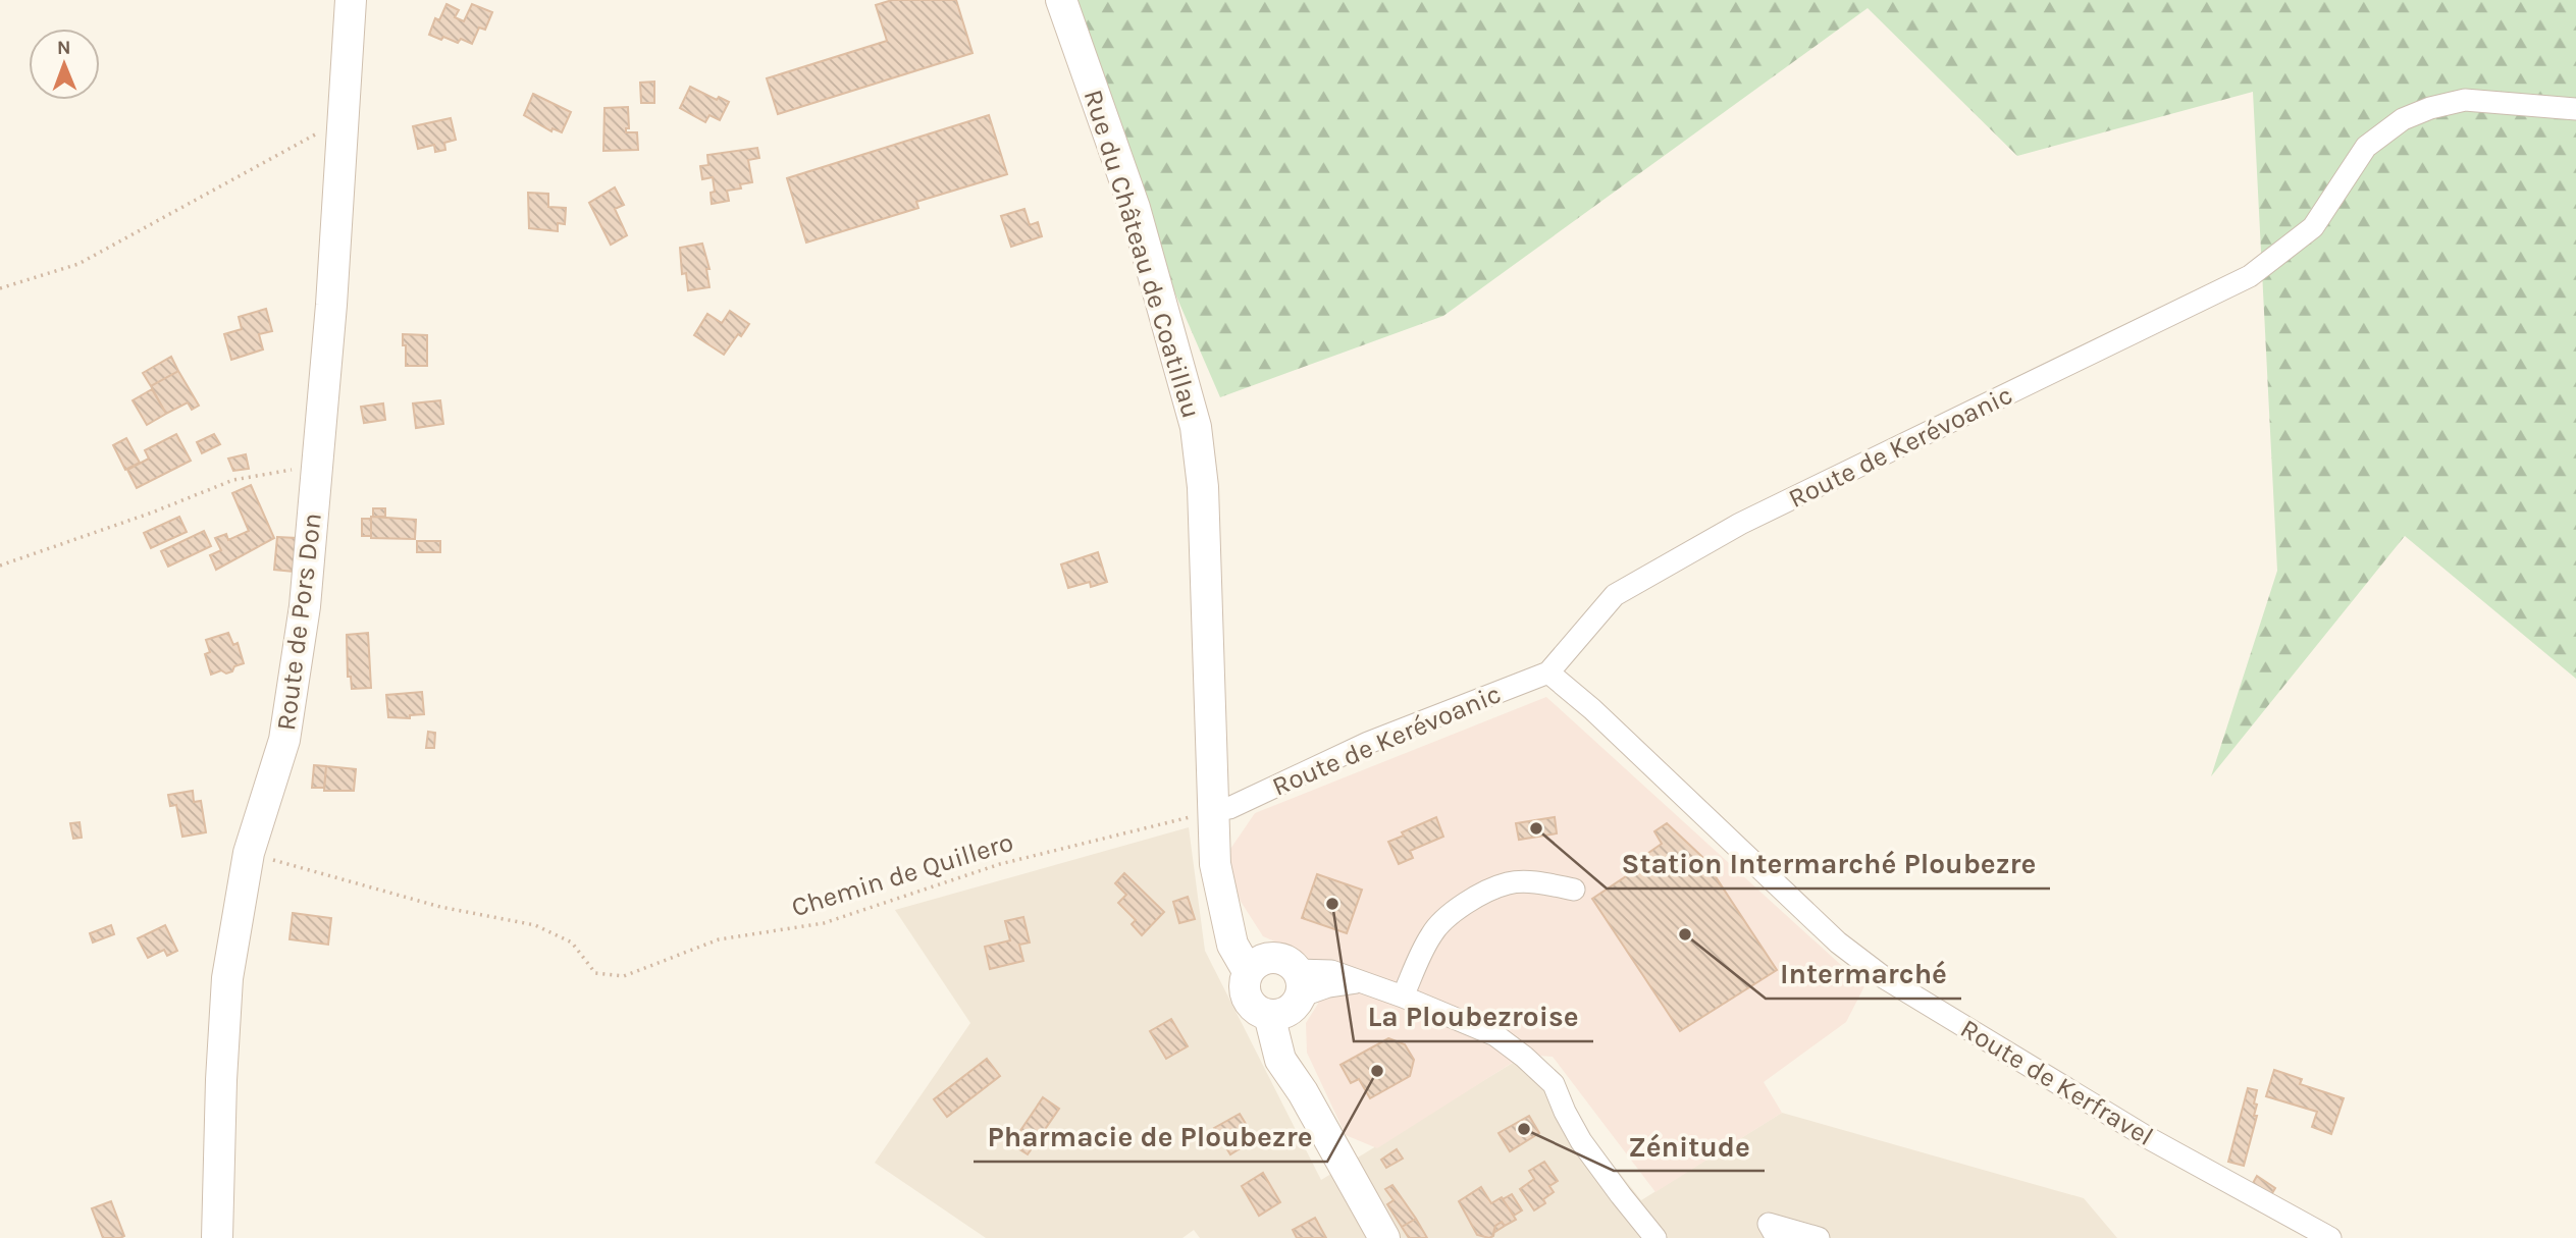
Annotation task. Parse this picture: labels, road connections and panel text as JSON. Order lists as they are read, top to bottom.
{
  "streets": {
    "main road": ["Rue du Château de Coatillau", "Route de Pors Don"],
    "street": ["Route de Kerévoanic", "Route de Kerfravel"],
    "path": ["Chemin de Quillero"]
  },
  "crossings": [
    ["Rue du Château de Coatillau", "Route de Kerévoanic"],
    ["Rue du Château de Coatillau", "Chemin de Quillero"],
    ["Route de Kerévoanic", "Chemin de Quillero"],
    ["Route de Kerévoanic", "Route de Kerfravel"],
    ["Route de Pors Don", "Chemin de Quillero"]
  ],
  "places": [
    "Station Intermarché Ploubezre",
    "La Ploubezroise",
    "Intermarché",
    "Pharmacie de Ploubezre",
    "Zénitude"
  ],
  "north": "top"
}
